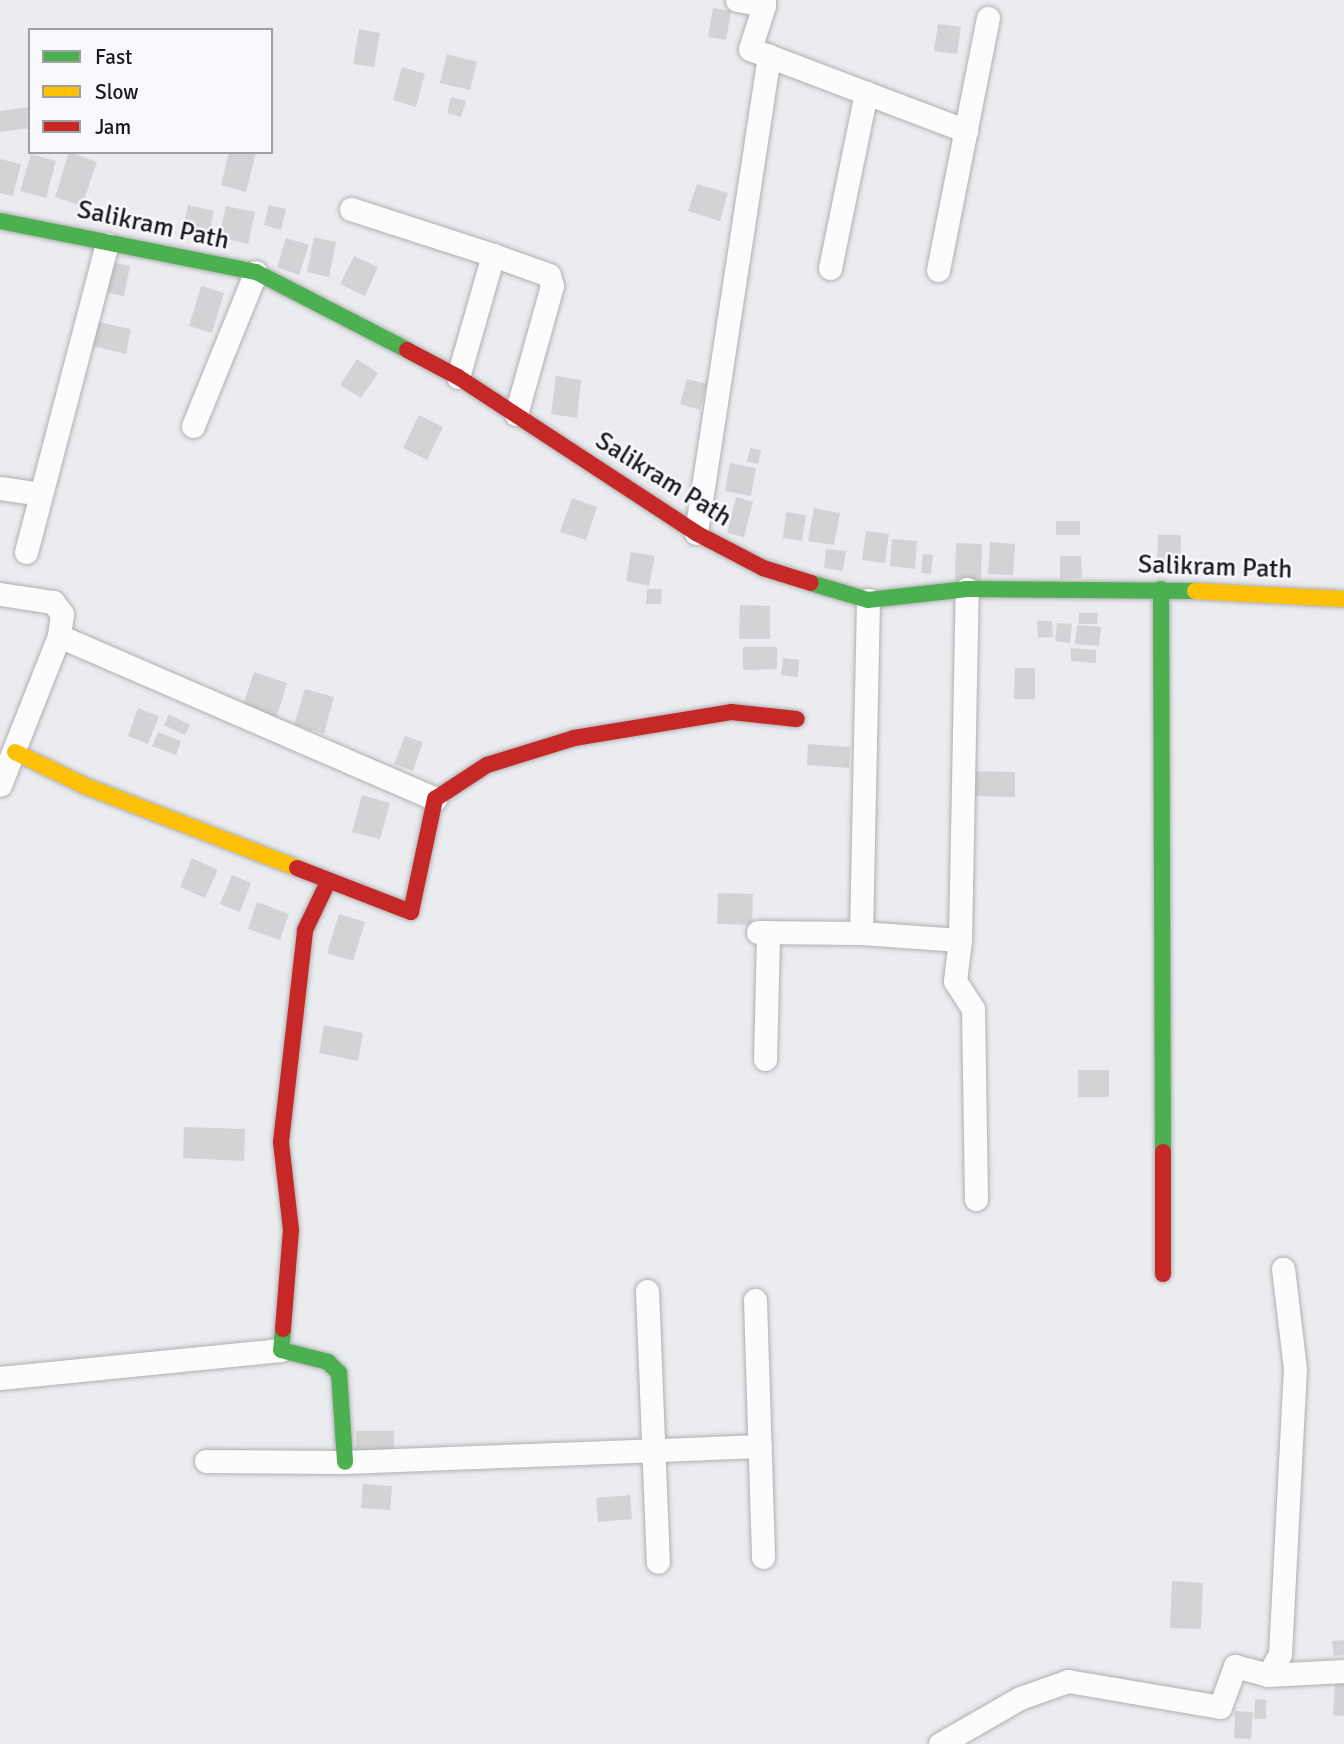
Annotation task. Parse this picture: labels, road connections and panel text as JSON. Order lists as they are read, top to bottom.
{
  "streets": {
    "street": ["Salikram Path"]
  },
  "legend": ["Fast", "Slow", "Jam"]
}
